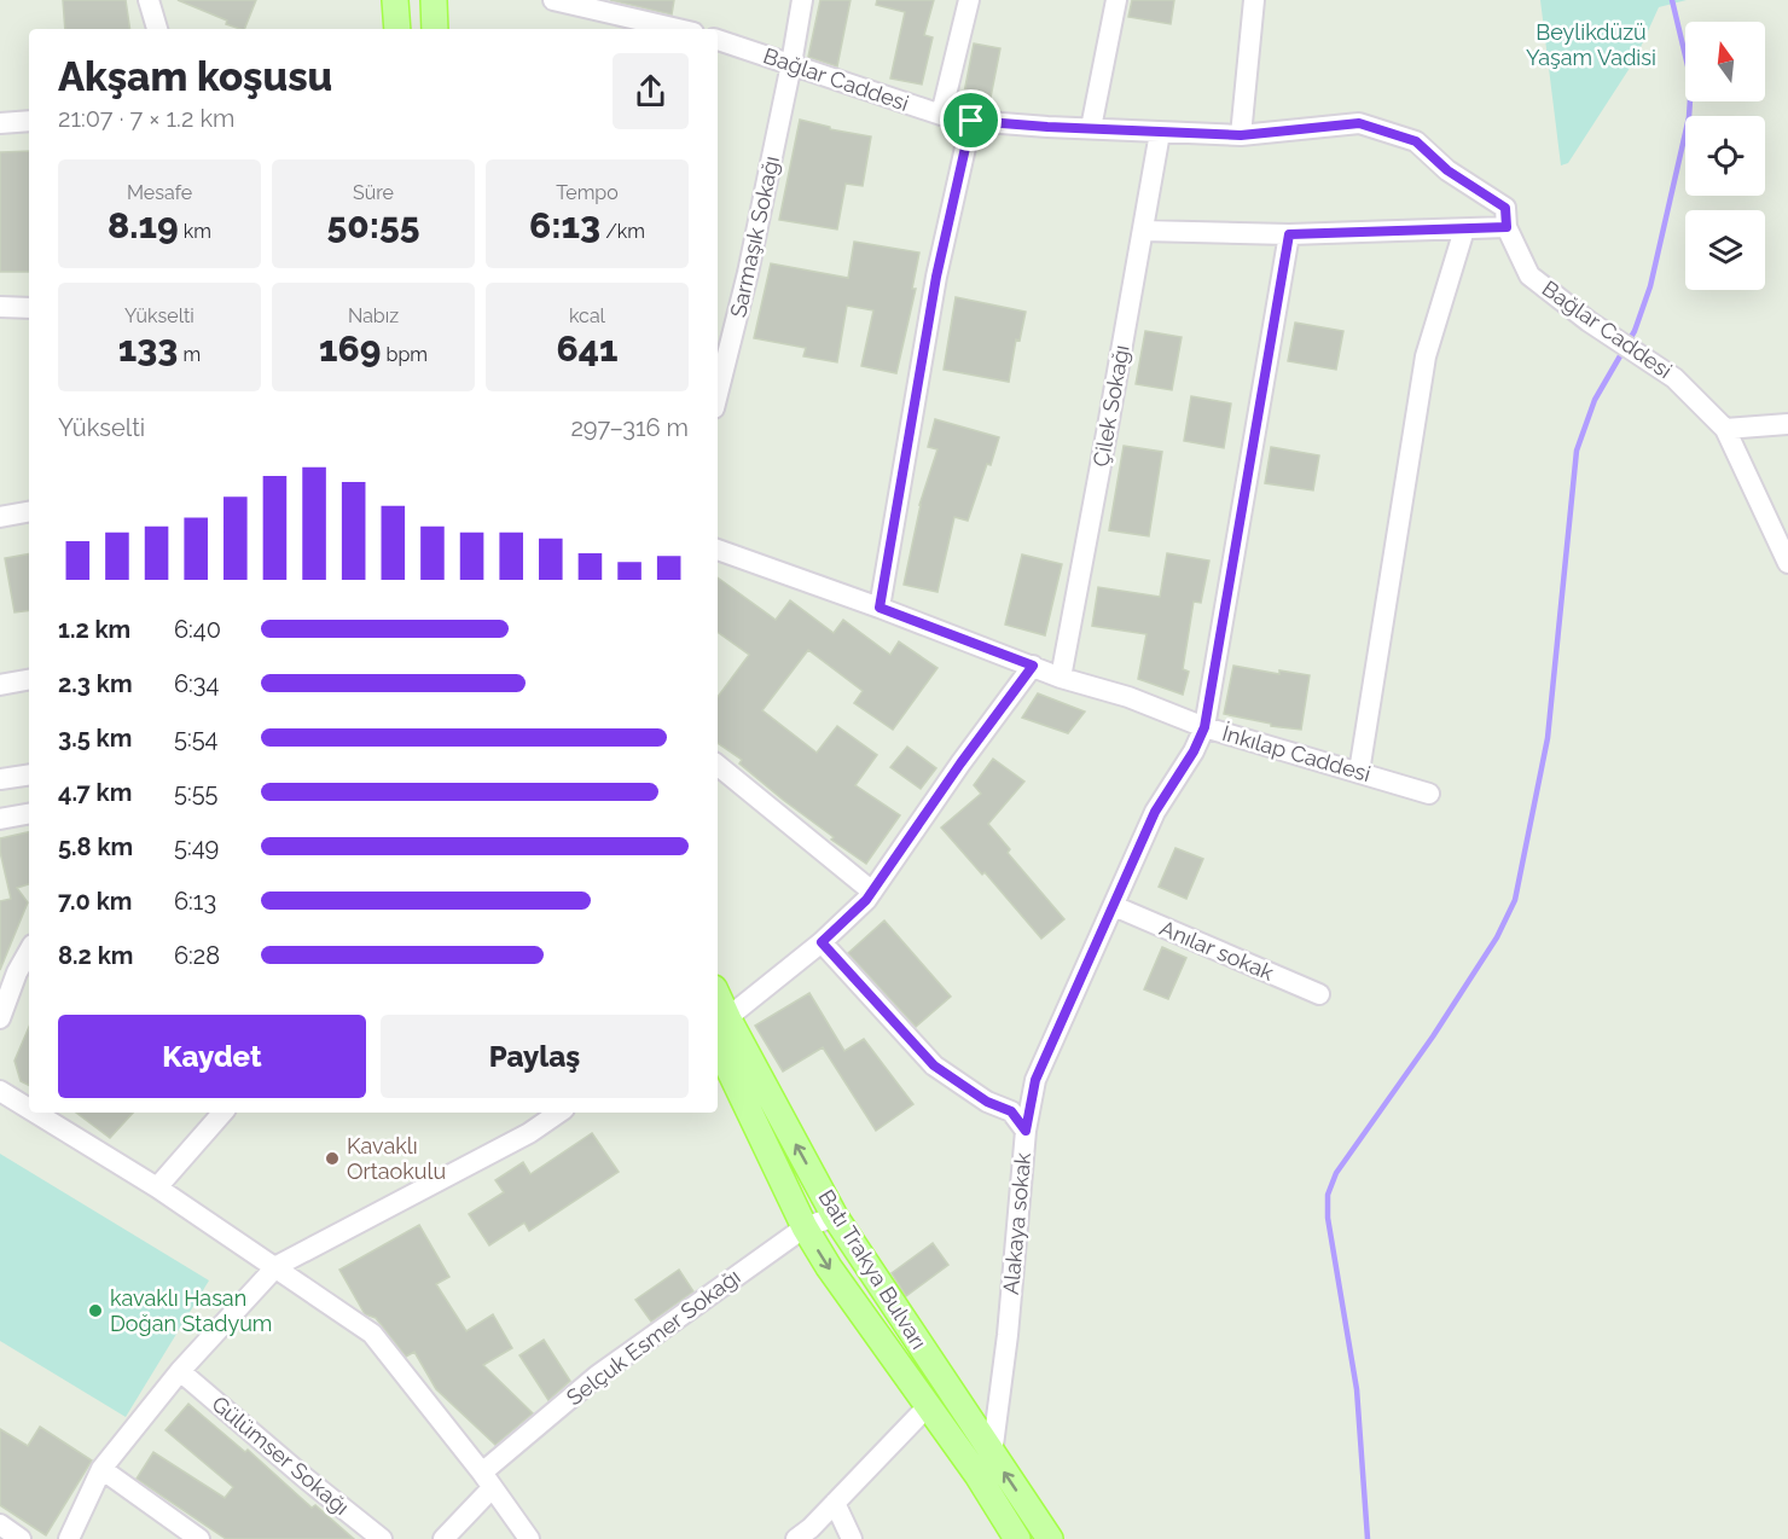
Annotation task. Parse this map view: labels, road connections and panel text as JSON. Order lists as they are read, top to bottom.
{
  "streets": {
    "main road": ["Batı Trakya Bulvarı"],
    "street": [
      "Bağlar Caddesi",
      "Sarmaşık Sokağı",
      "Çilek Sokağı",
      "İnkılap Caddesi",
      "Anılar sokak",
      "Alakaya sokak",
      "Selçuk Esmer Sokağı",
      "Gülümser Sokağı"
    ]
  },
  "crossings": [
    ["Bağlar Caddesi", "Sarmaşık Sokağı"],
    ["Bağlar Caddesi", "Çilek Sokağı"],
    ["Çilek Sokağı", "İnkılap Caddesi"],
    ["İnkılap Caddesi", "Alakaya sokak"],
    ["Anılar sokak", "Alakaya sokak"],
    ["Alakaya sokak", "Batı Trakya Bulvarı"],
    ["Batı Trakya Bulvarı", "Selçuk Esmer Sokağı"]
  ],
  "parks": ["Beylikdüzü Yaşam Vadisi"],
  "places": ["Kavaklı Ortaokulu", "kavaklı Hasan Doğan Stadyum"],
  "north": "top",
  "page": {
    "heading": ["Akşam koşusu", "21:07 · 7 × 1.2 km"],
    "stats": [
      ["Mesafe", "8.19 km"],
      ["Süre", "50:55"],
      ["Tempo", "6:13 /km"],
      ["Yükselti", "133 m"],
      ["Nabız", "169 bpm"],
      ["kcal", "641"]
    ],
    "chart": ["Yükselti", "297–316 m"],
    "list": [
      {
        "name": "1.2 km",
        "note": "6:40"
      },
      {
        "name": "2.3 km",
        "note": "6:34"
      },
      {
        "name": "3.5 km",
        "note": "5:54"
      },
      {
        "name": "4.7 km",
        "note": "5:55"
      },
      {
        "name": "5.8 km",
        "note": "5:49"
      },
      {
        "name": "7.0 km",
        "note": "6:13"
      },
      {
        "name": "8.2 km",
        "note": "6:28"
      }
    ],
    "buttons": ["Kaydet", "Paylaş"]
  }
}
